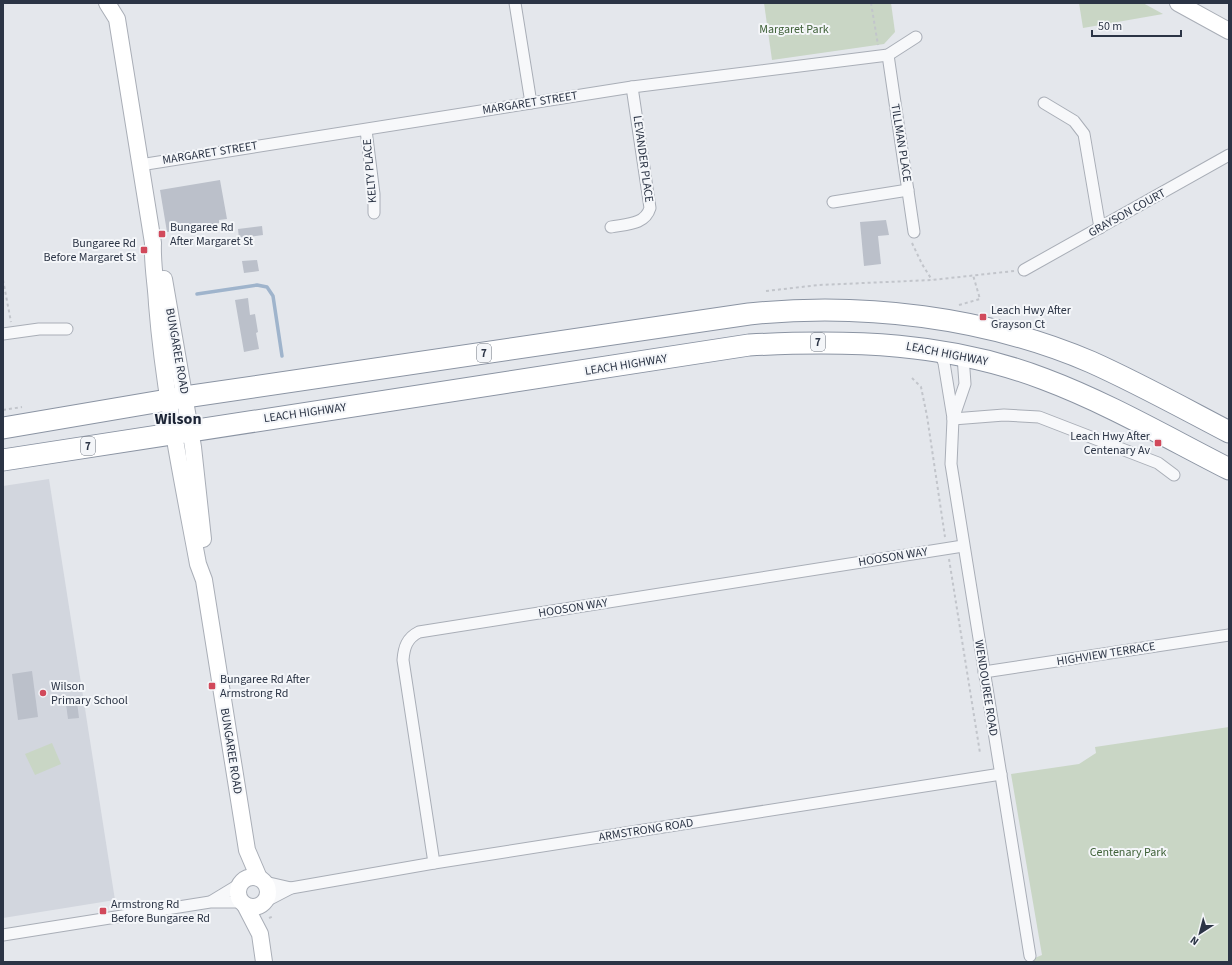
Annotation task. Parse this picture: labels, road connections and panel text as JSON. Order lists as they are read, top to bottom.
{
  "streets": {
    "highway": ["7", "LEACH HIGHWAY"],
    "street": [
      "MARGARET STREET",
      "TILLMAN PLACE",
      "LEVANDER PLACE",
      "KELTY PLACE",
      "GRAYSON COURT",
      "BUNGAREE ROAD",
      "HOOSON WAY",
      "HIGHVIEW TERRACE",
      "WENDOUREE ROAD",
      "ARMSTRONG ROAD"
    ]
  },
  "crossings": [
    ["MARGARET STREET", "TILLMAN PLACE"],
    ["MARGARET STREET", "LEVANDER PLACE"],
    ["MARGARET STREET", "KELTY PLACE"],
    ["MARGARET STREET", "BUNGAREE ROAD"],
    ["7", "BUNGAREE ROAD"],
    ["BUNGAREE ROAD", "LEACH HIGHWAY"],
    ["BUNGAREE ROAD", "ARMSTRONG ROAD"],
    ["LEACH HIGHWAY", "WENDOUREE ROAD"],
    ["HOOSON WAY", "WENDOUREE ROAD"],
    ["HOOSON WAY", "ARMSTRONG ROAD"],
    ["HIGHVIEW TERRACE", "WENDOUREE ROAD"],
    ["WENDOUREE ROAD", "ARMSTRONG ROAD"]
  ],
  "districts": ["Wilson"],
  "parks": ["Margaret Park", "Centenary Park"],
  "places": {
    "transit": [
      "Bungaree Rd After Margaret St",
      "Bungaree Rd Before Margaret St",
      "Leach Hwy After Grayson Ct",
      "Leach Hwy After Centenary Av",
      "Bungaree Rd After Armstrong Rd",
      "Armstrong Rd Before Bungaree Rd"
    ],
    "other": ["Wilson Primary School"]
  },
  "scale_bar": "50 m",
  "north": "bottom left"
}
